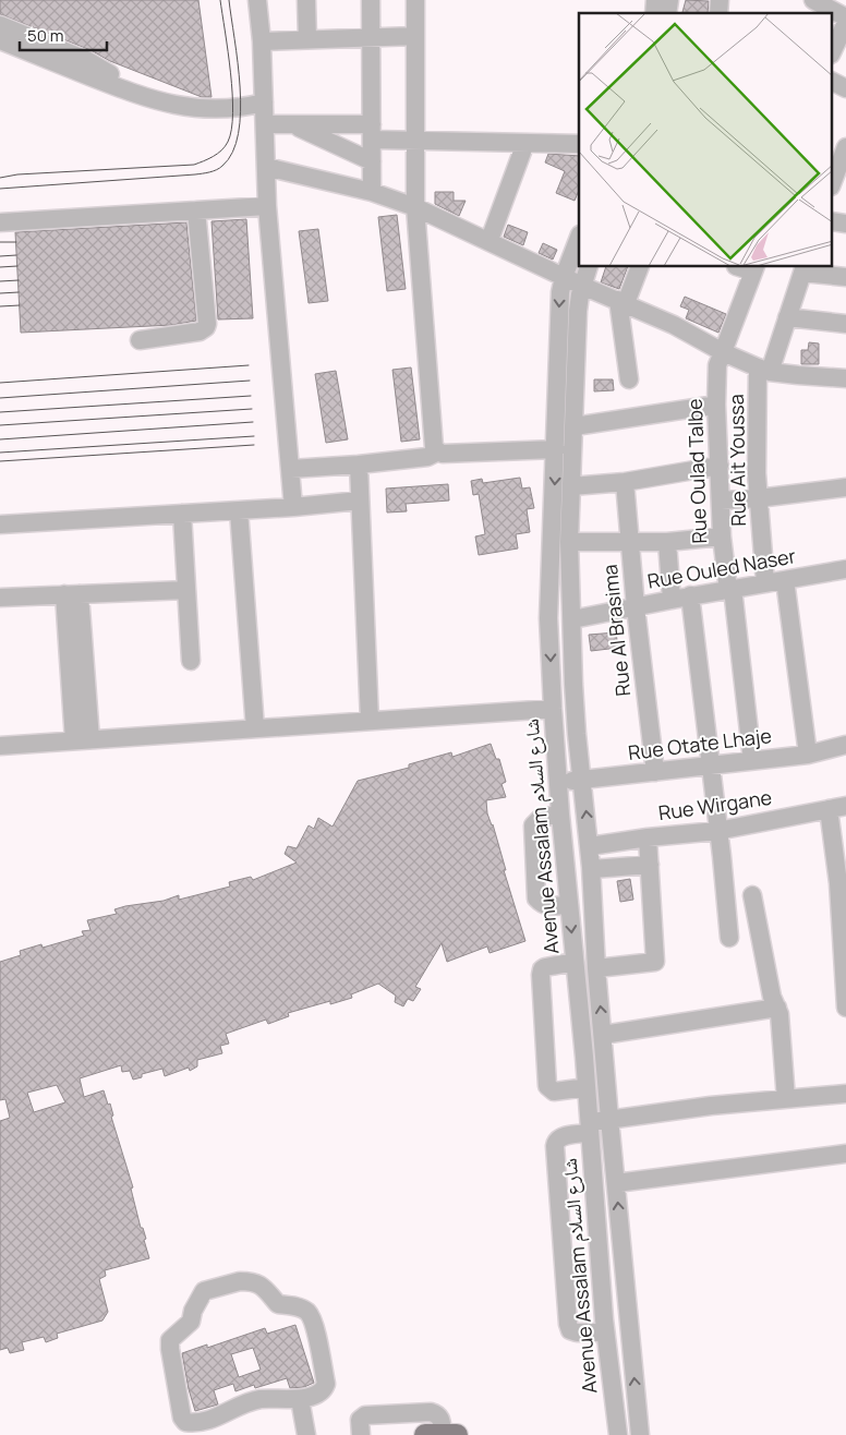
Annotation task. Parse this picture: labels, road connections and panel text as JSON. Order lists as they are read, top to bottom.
{
  "streets": {
    "street": [
      "Rue Ait Youssa",
      "Rue Oulad Talbe",
      "Rue Ouled Naser",
      "Rue Al Brasima",
      "Rue Otate Lhaje",
      "Rue Wirgane",
      "Avenue Assalam شارع السلام"
    ]
  },
  "crossings": [
    ["Rue Ait Youssa", "Rue Ouled Naser"],
    ["Rue Oulad Talbe", "Rue Ouled Naser"],
    ["Rue Oulad Talbe", "Rue Otate Lhaje"],
    ["Rue Ouled Naser", "Rue Al Brasima"],
    ["Rue Al Brasima", "Rue Otate Lhaje"],
    ["Rue Otate Lhaje", "Avenue Assalam شارع السلام"]
  ],
  "scale_bar": "50 m"
}
